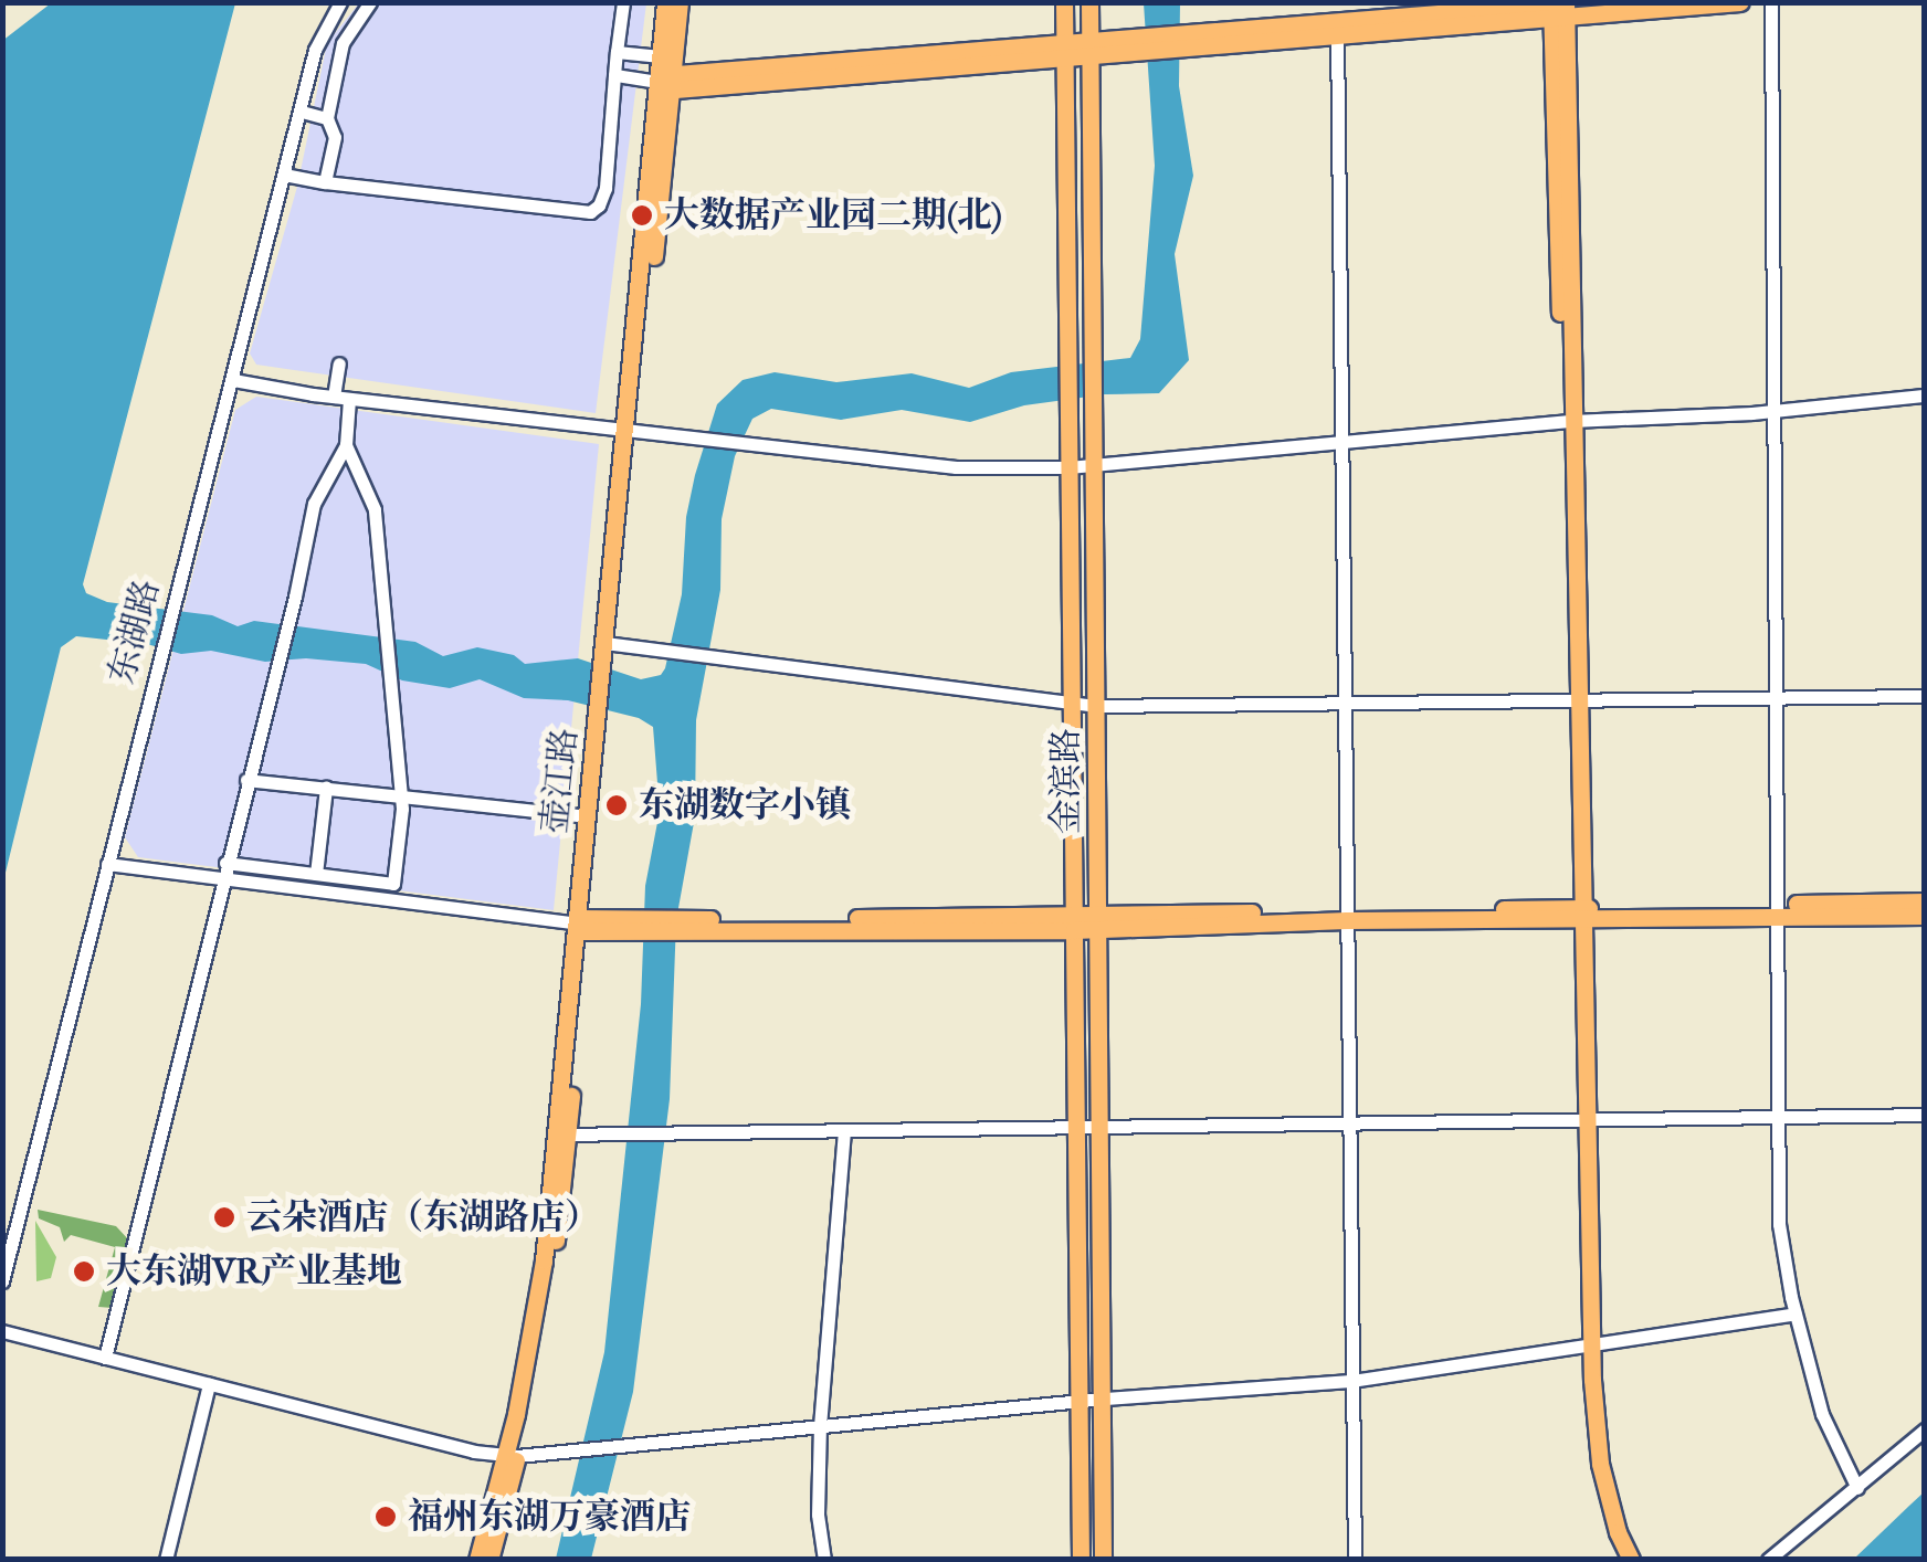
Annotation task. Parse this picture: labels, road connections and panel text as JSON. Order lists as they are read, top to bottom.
{
  "streets": {
    "main road": ["壶江路", "金滨路"],
    "street": ["东湖路"]
  },
  "places": [
    "大数据产业园二期(北)",
    "东湖数字小镇",
    "云朵酒店（东湖路店）",
    "大东湖VR产业基地",
    "福州东湖万豪酒店"
  ]
}
